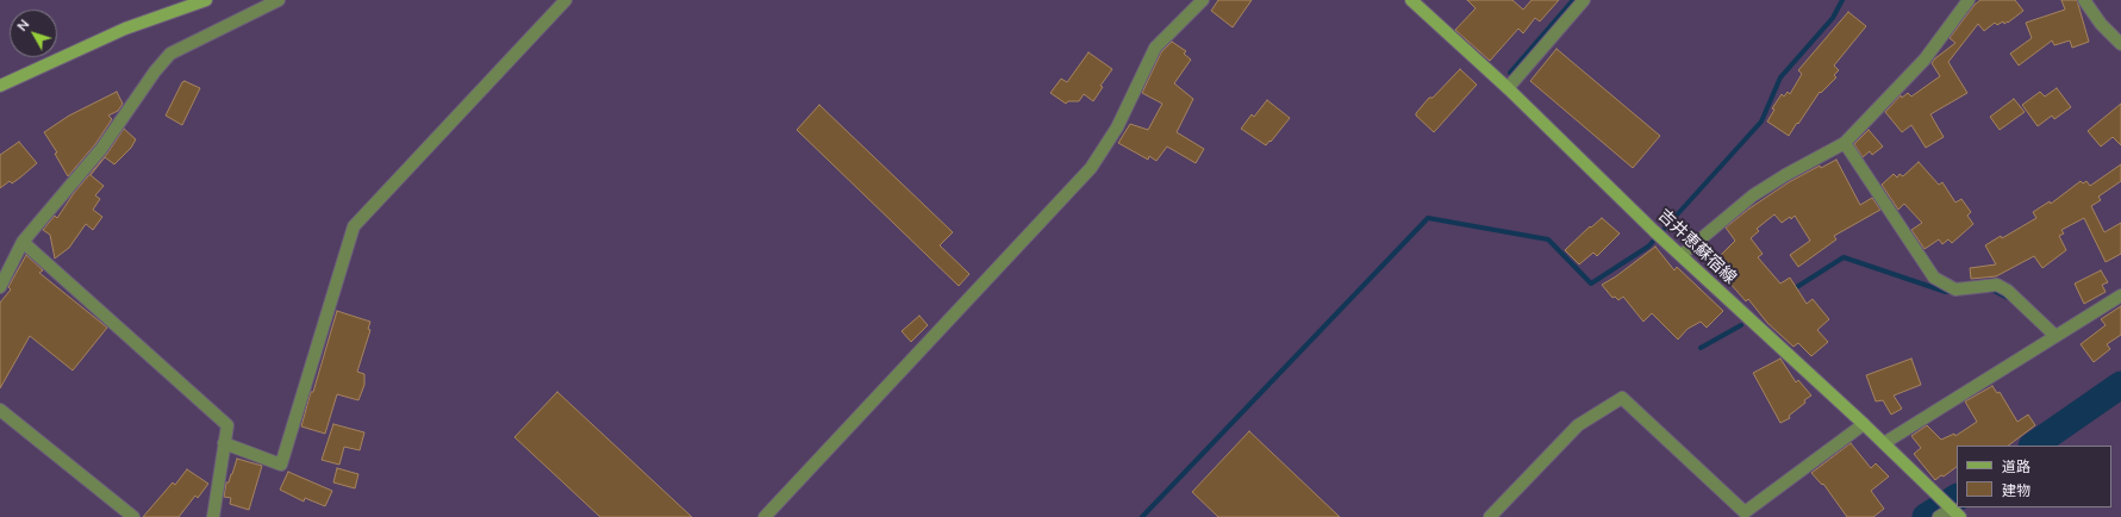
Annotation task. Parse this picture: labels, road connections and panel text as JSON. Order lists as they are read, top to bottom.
{
  "streets": {
    "main road": ["吉井恵蘇宿線"]
  },
  "legend": ["道路", "建物"],
  "north": "top left"
}
